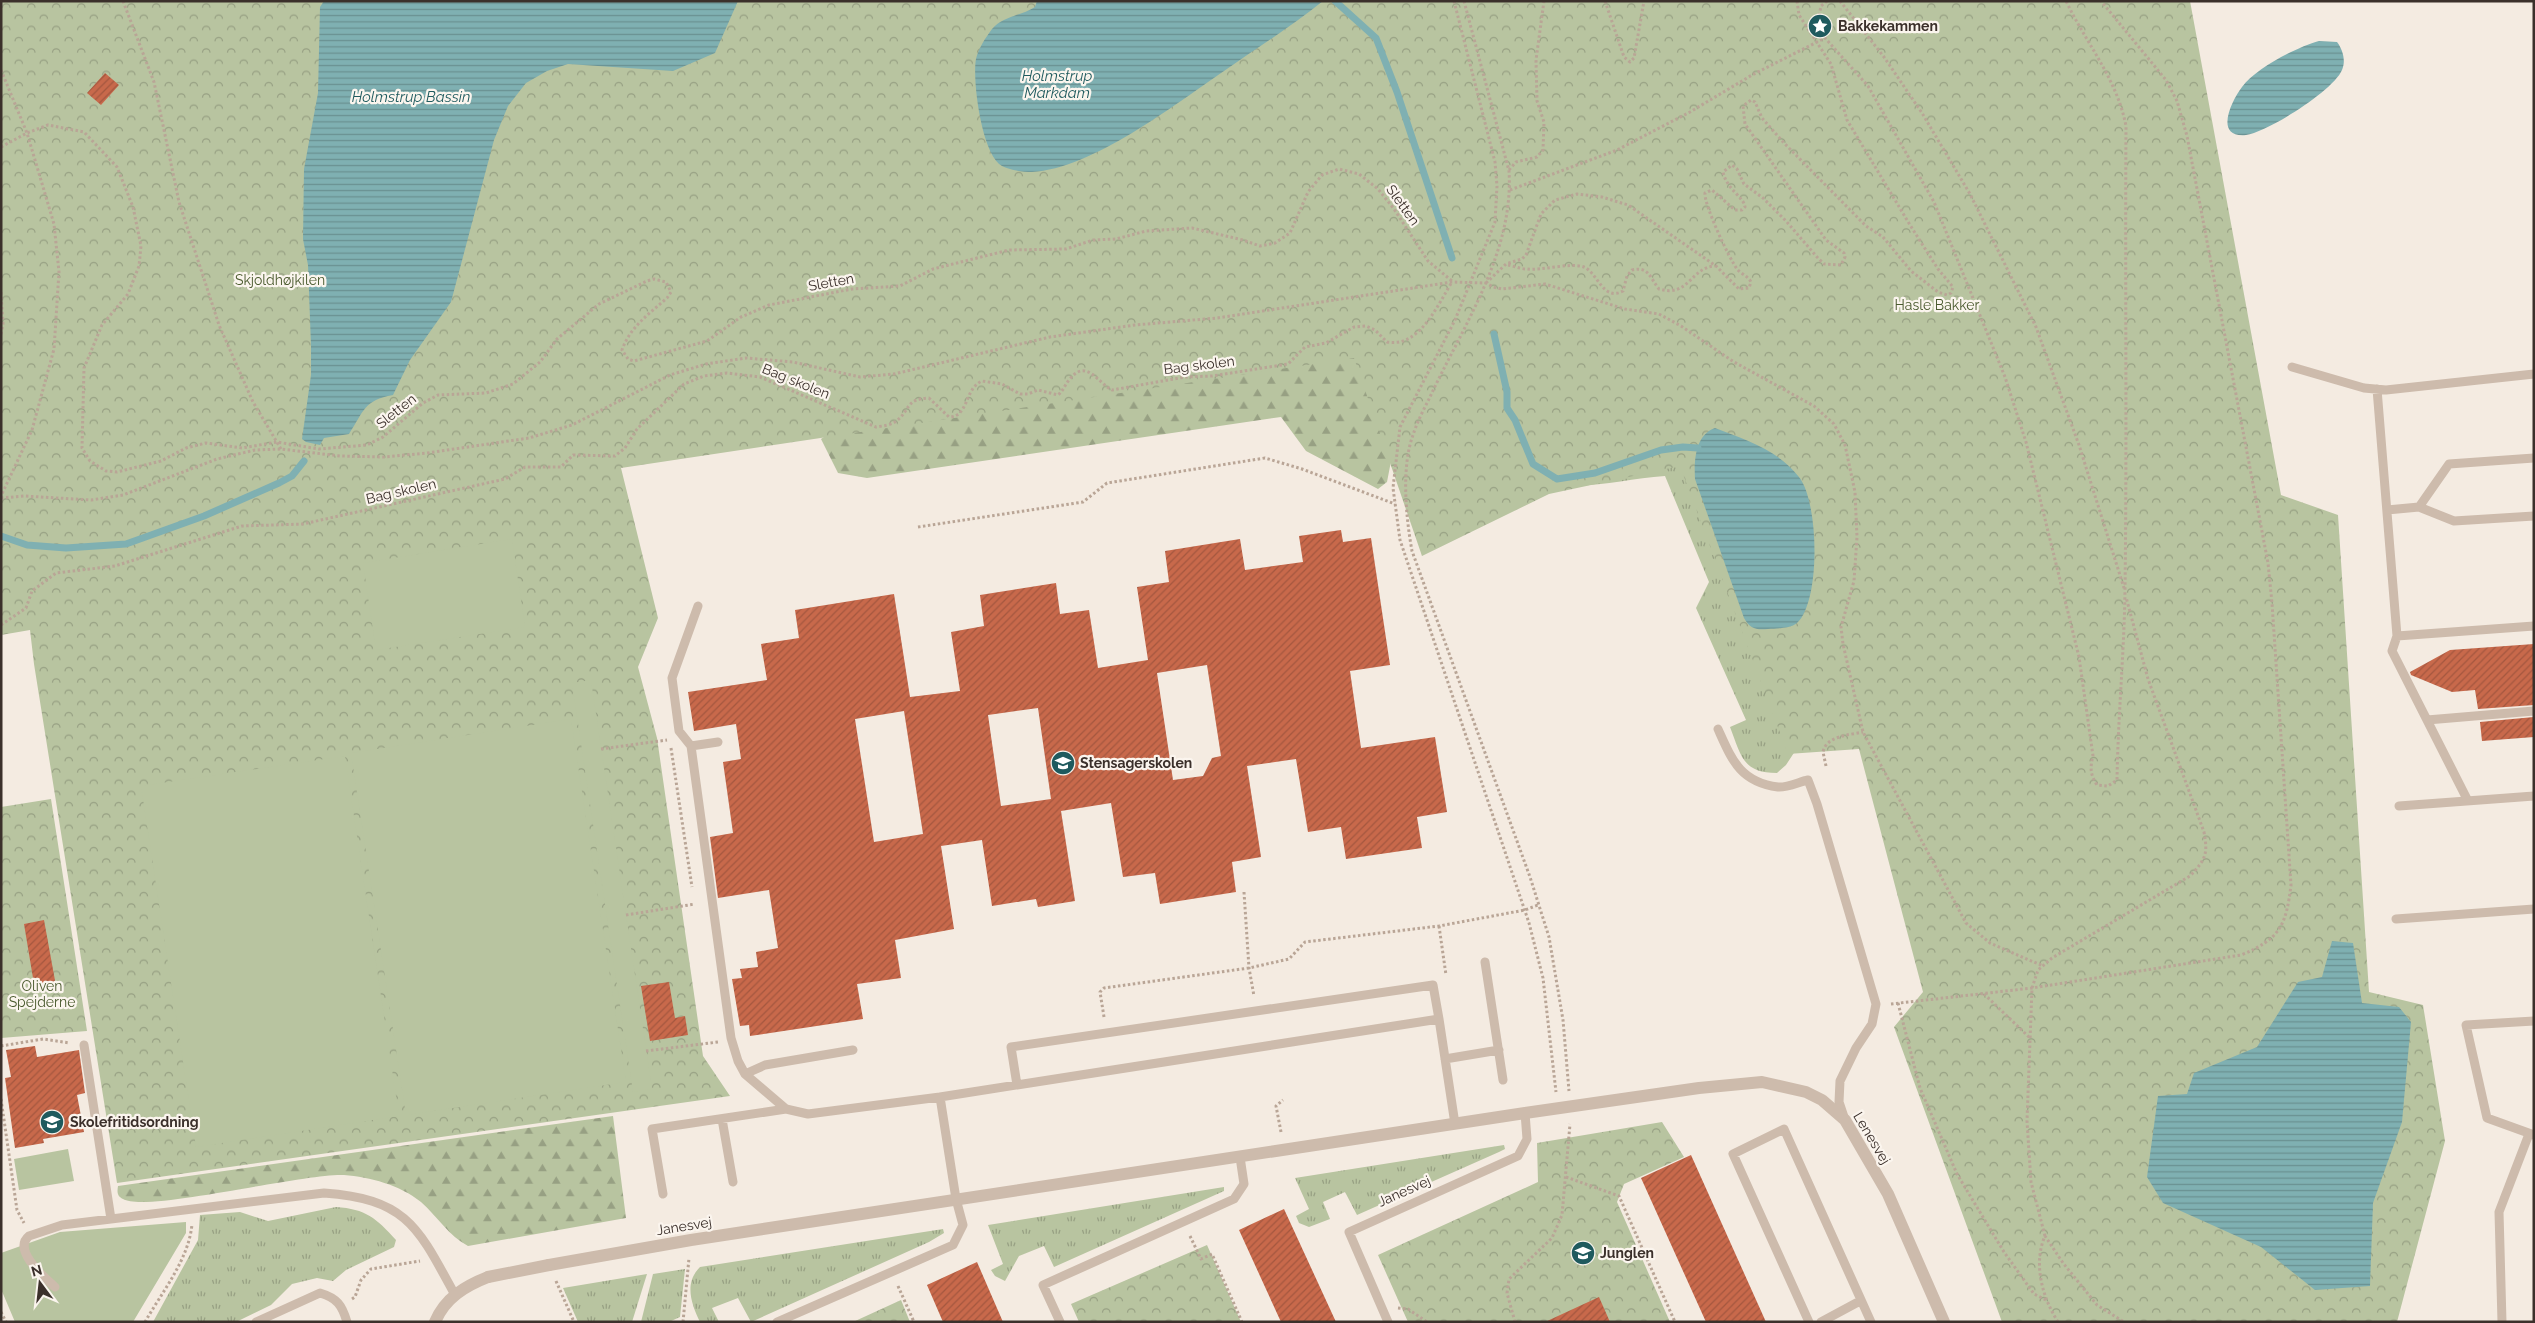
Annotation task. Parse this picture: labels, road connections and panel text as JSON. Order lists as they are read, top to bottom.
{
  "streets": {
    "street": ["Lenesvej", "Janesvej"],
    "path": ["Sletten", "Bag skolen"]
  },
  "crossings": [
    ["Sletten", "Bag skolen"],
    ["Lenesvej", "Janesvej"]
  ],
  "water": ["Holmstrup Markdam", "Holmstrup Bassin"],
  "parks": ["Skjoldhøjkilen", "Hasle Bakker", "Oliven Spejderne"],
  "places": {
    "place": ["Bakkekammen"],
    "school or university": ["Stensagerskolen", "Skolefritidsordning", "Junglen"]
  },
  "north": "top"
}
